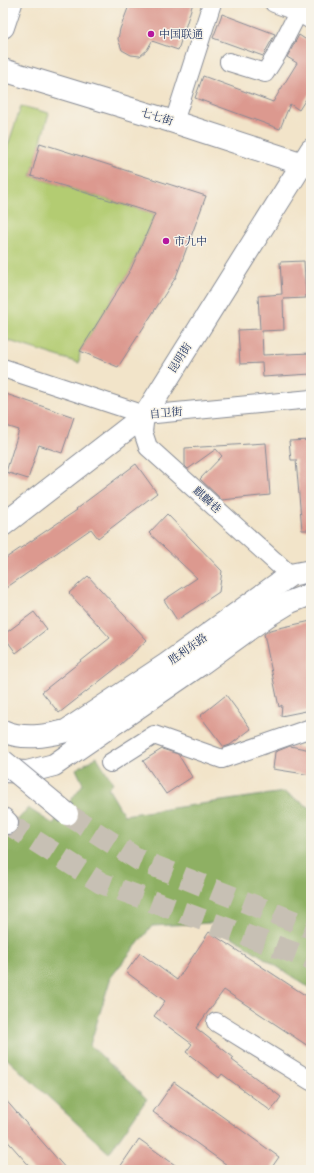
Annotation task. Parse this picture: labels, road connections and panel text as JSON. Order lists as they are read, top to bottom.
{
  "streets": {
    "main road": ["七七街", "昆明街", "胜利东路"],
    "street": ["自卫街", "麒麟巷"]
  },
  "crossings": [
    ["七七街", "昆明街"],
    ["昆明街", "自卫街"],
    ["昆明街", "麒麟巷"],
    ["自卫街", "麒麟巷"],
    ["麒麟巷", "胜利东路"]
  ],
  "places": ["中国联通", "市九中"]
}
